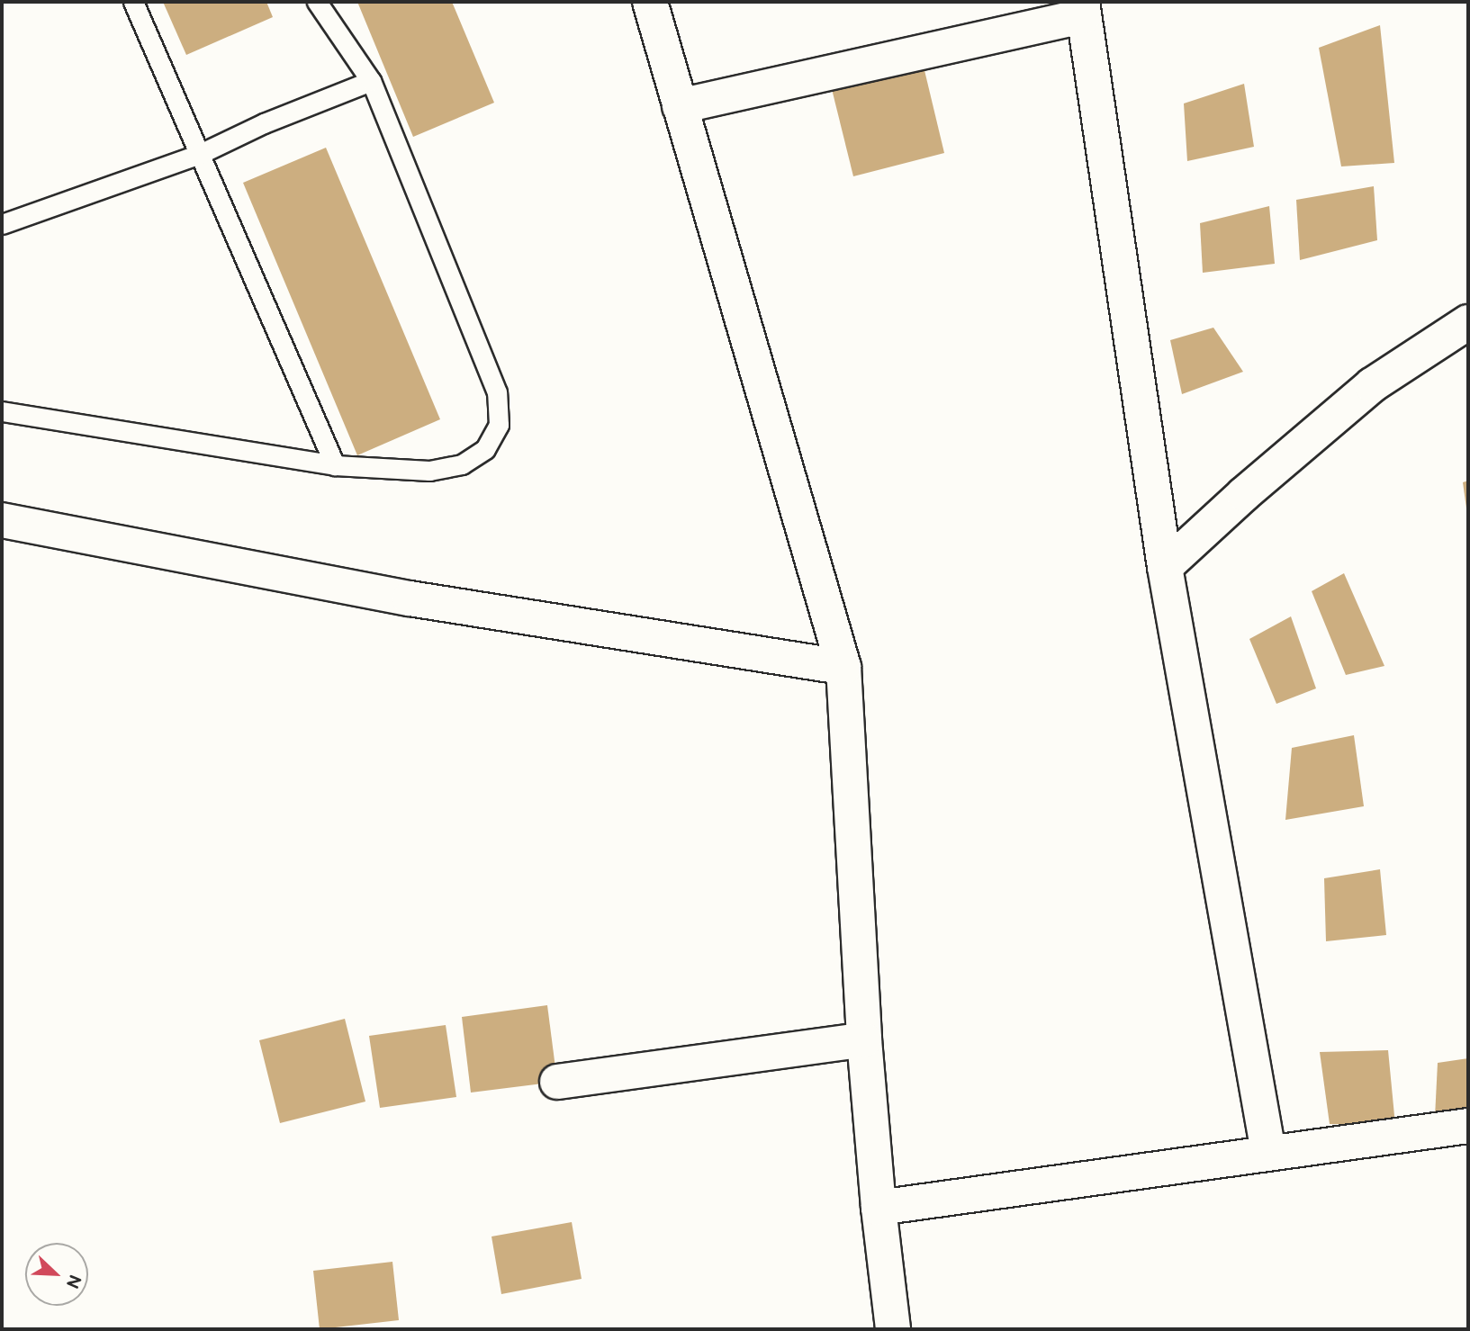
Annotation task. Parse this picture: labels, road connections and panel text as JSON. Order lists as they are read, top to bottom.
{
  "north": "bottom right"
}
